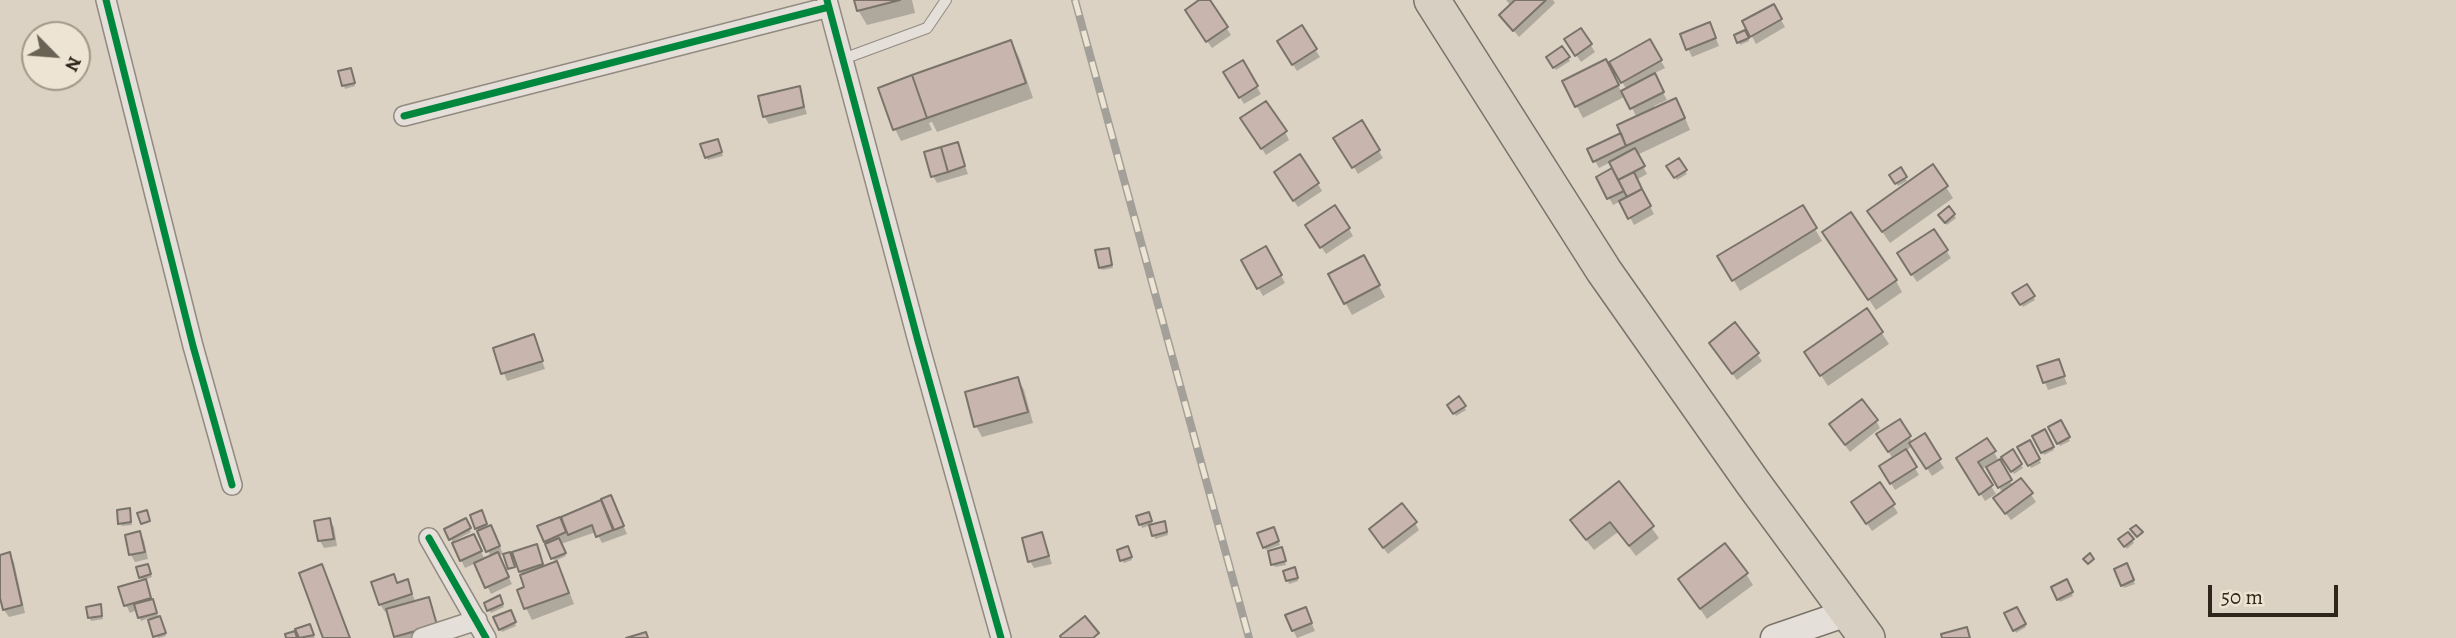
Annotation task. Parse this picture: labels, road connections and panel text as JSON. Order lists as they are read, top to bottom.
{
  "scale_bar": "50 m",
  "north": "bottom right"
}
